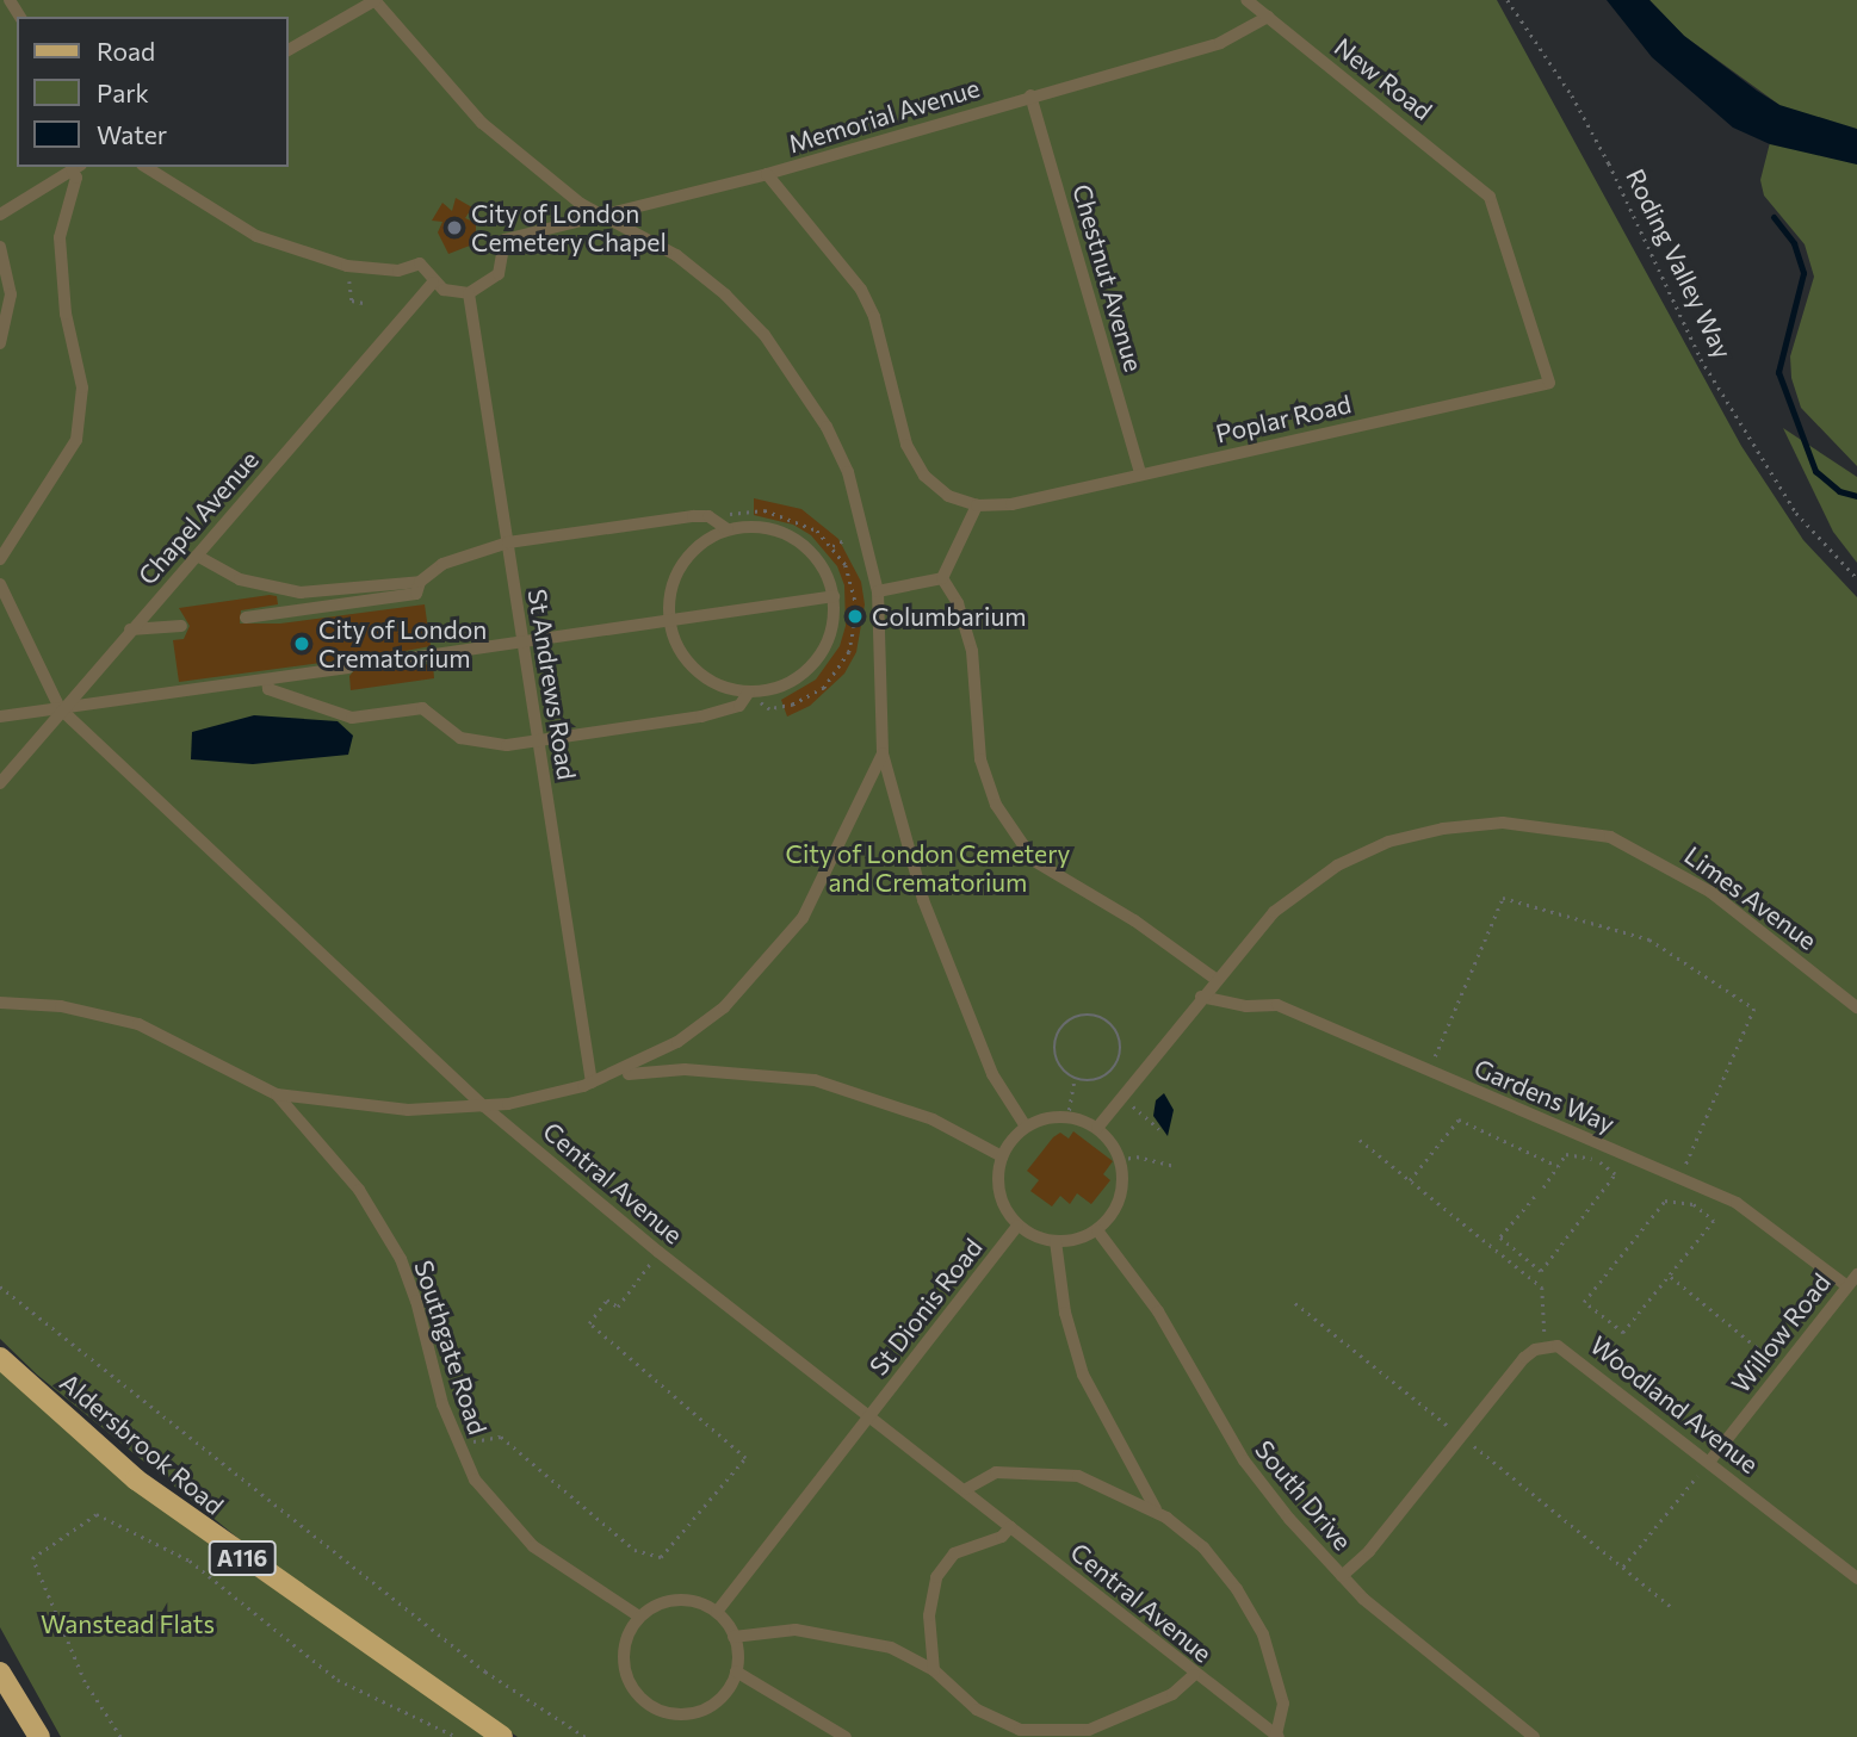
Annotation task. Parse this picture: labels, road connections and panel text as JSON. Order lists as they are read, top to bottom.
{
  "streets": {
    "main road": ["Aldersbrook Road", "A116"],
    "lane": [
      "New Road",
      "Memorial Avenue",
      "Chestnut Avenue",
      "Poplar Road",
      "Chapel Avenue",
      "St Andrews Road",
      "Limes Avenue",
      "Gardens Way",
      "Central Avenue",
      "St Dionis Road",
      "Willow Road",
      "Southgate Road",
      "Woodland Avenue",
      "South Drive"
    ],
    "path": ["Roding Valley Way"]
  },
  "crossings": [
    ["New Road", "Memorial Avenue"],
    ["New Road", "Poplar Road"],
    ["Memorial Avenue", "Chestnut Avenue"],
    ["Memorial Avenue", "St Andrews Road"],
    ["Chestnut Avenue", "Poplar Road"],
    ["Chapel Avenue", "Central Avenue"],
    ["Limes Avenue", "Gardens Way"],
    ["Gardens Way", "Willow Road"],
    ["Central Avenue", "St Dionis Road"],
    ["St Dionis Road", "Southgate Road"],
    ["St Dionis Road", "South Drive"],
    ["Willow Road", "Woodland Avenue"]
  ],
  "parks": ["City of London Cemetery and Crematorium", "Wanstead Flats"],
  "places": ["City of London Cemetery Chapel", "Columbarium", "City of London Crematorium"],
  "legend": ["Road", "Park", "Water"]
}
